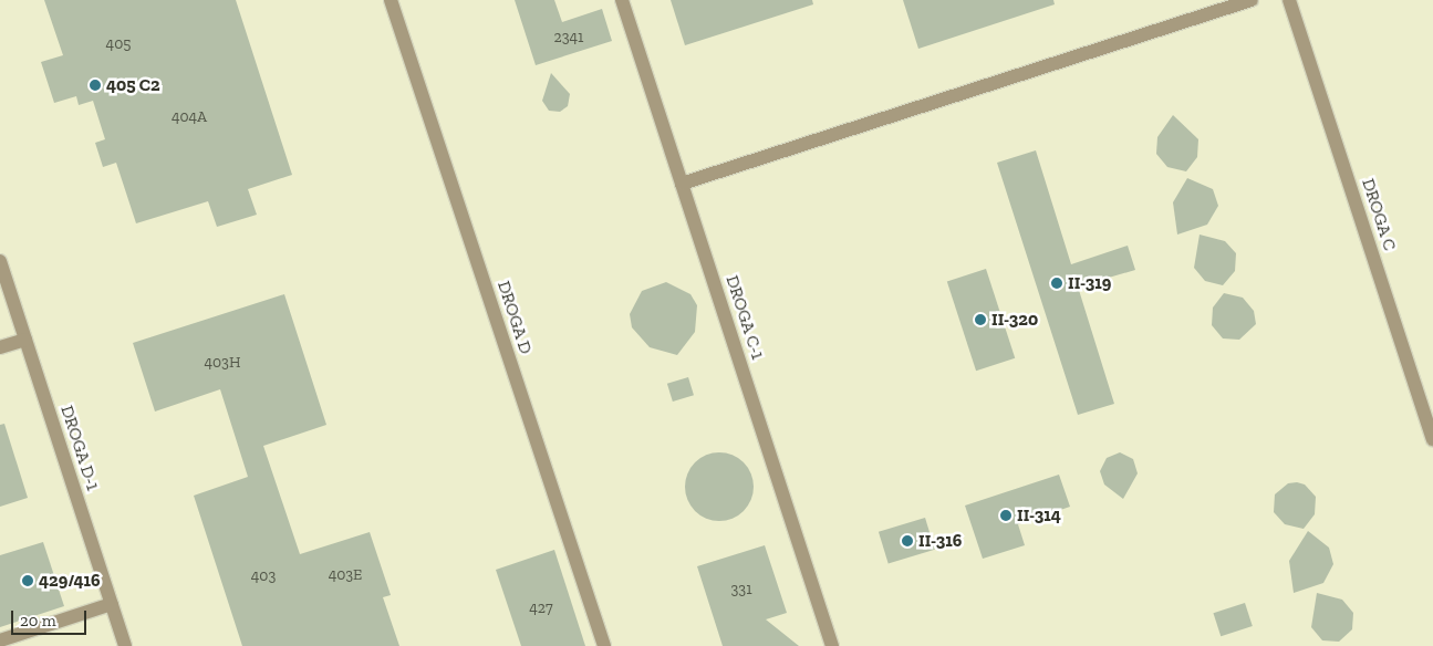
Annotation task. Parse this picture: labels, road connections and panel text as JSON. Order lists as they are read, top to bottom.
{
  "streets": {
    "lane": [
      "DROGA C",
      "DROGA D",
      "DROGA C-1",
      "DROGA D-1"
    ]
  },
  "places": [
    "405 C2",
    "II-319",
    "II-320",
    "II-314",
    "II-316",
    "429/416"
  ],
  "house_numbers": [
    "2341",
    "405",
    "404A",
    "403H",
    "403E",
    "403",
    "331",
    "427"
  ],
  "scale_bar": "20 m"
}
